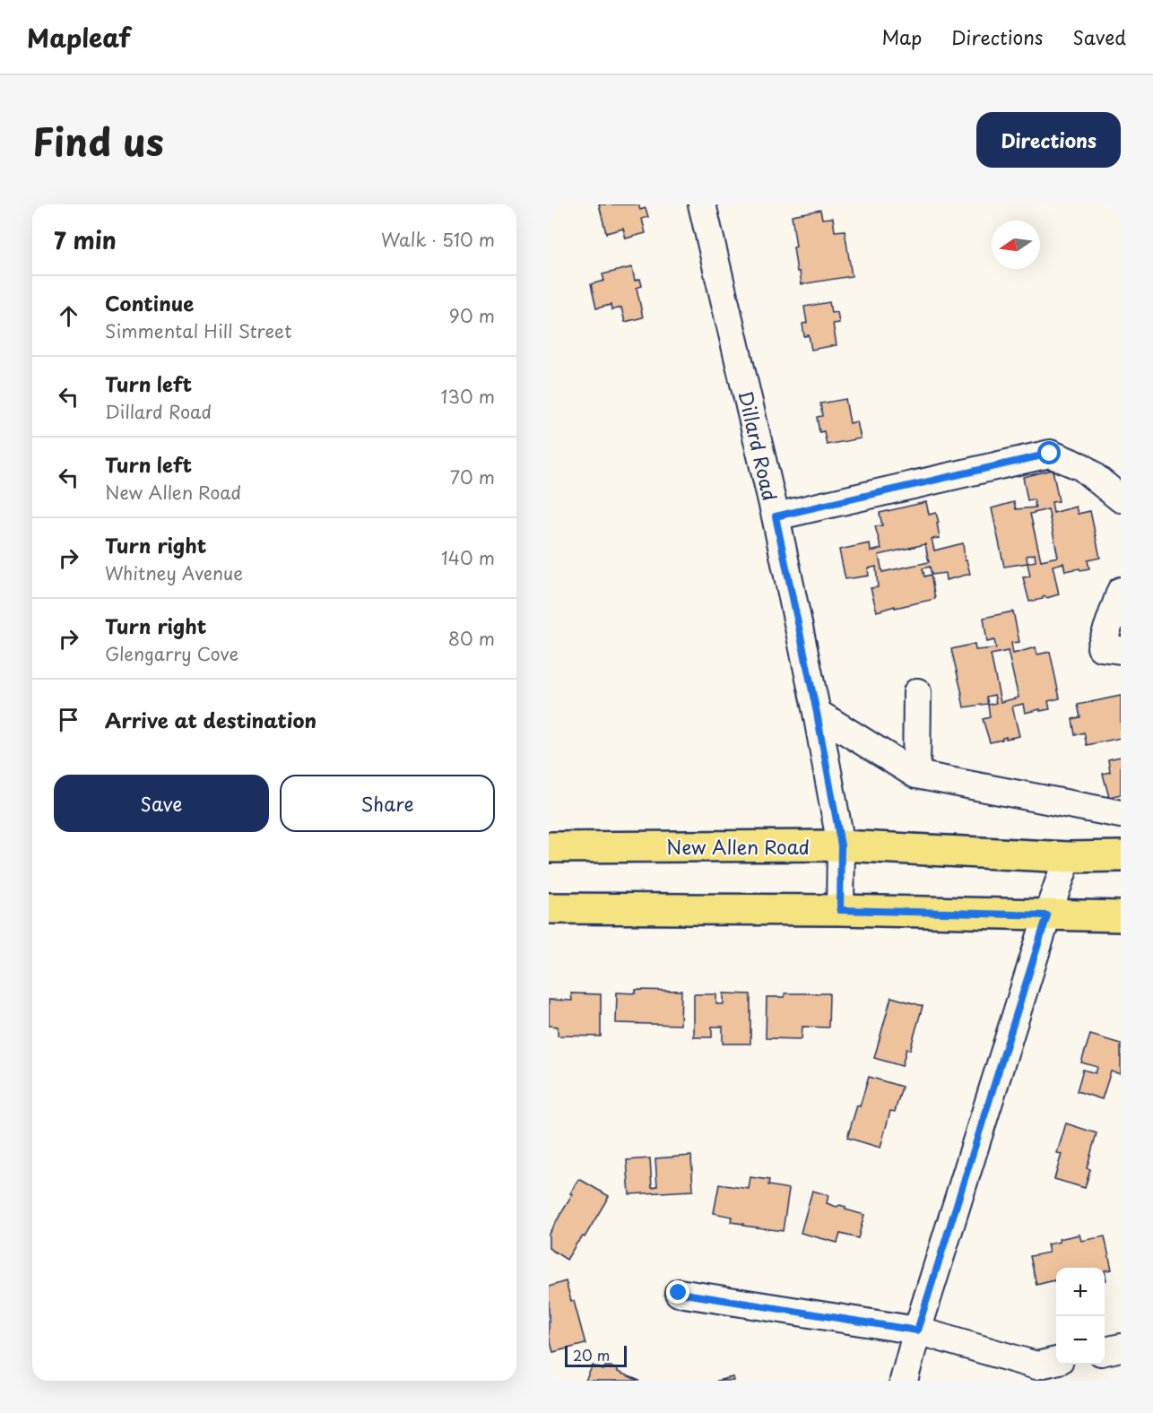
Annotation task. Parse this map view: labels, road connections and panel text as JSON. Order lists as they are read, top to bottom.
{
  "streets": {
    "main road": ["New Allen Road"],
    "street": ["Dillard Road"]
  },
  "crossings": [
    ["Dillard Road", "New Allen Road"]
  ],
  "scale_bar": "20 m",
  "north": "left",
  "page": {
    "header": "Mapleaf",
    "nav": ["Map", "Directions", "Saved"],
    "title": "Find us",
    "buttons": [
      "Directions",
      ["Save", "Share"]
    ],
    "heading": ["7 min", "Walk · 510 m"],
    "list": [
      ["Continue", "Simmental Hill Street", "90 m"],
      ["Turn left", "Dillard Road", "130 m"],
      ["Turn left", "New Allen Road", "70 m"],
      ["Turn right", "Whitney Avenue", "140 m"],
      ["Turn right", "Glengarry Cove", "80 m"],
      "Arrive at destination"
    ],
    "map_buttons": ["+", "−"],
    "scale": "20 m"
  }
}
